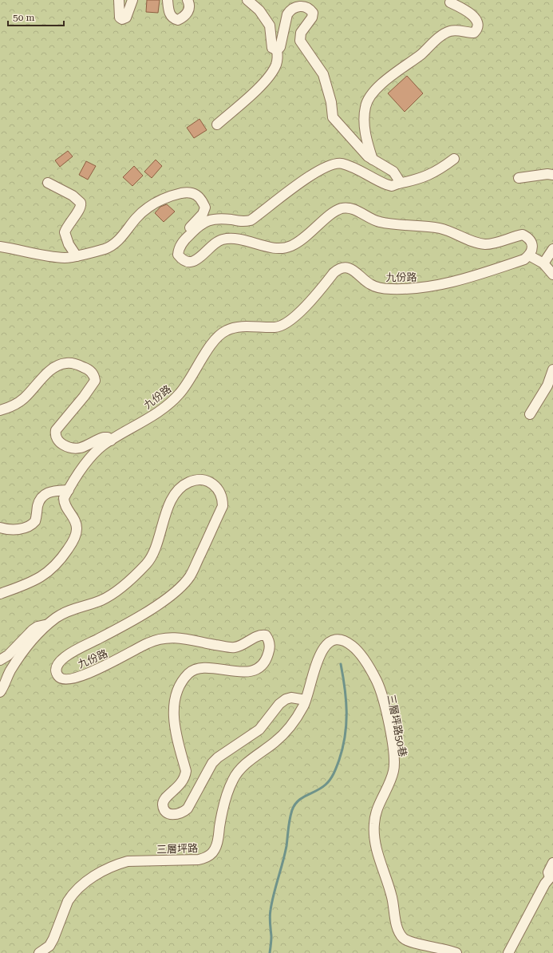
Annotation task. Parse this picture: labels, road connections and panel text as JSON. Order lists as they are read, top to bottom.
{
  "streets": {
    "street": ["九份路", "三層坪路50巷", "三層坪路"]
  },
  "crossings": [
    ["九份路", "三層坪路50巷"],
    ["九份路", "三層坪路"],
    ["三層坪路50巷", "三層坪路"]
  ],
  "scale_bar": "50 m"
}
